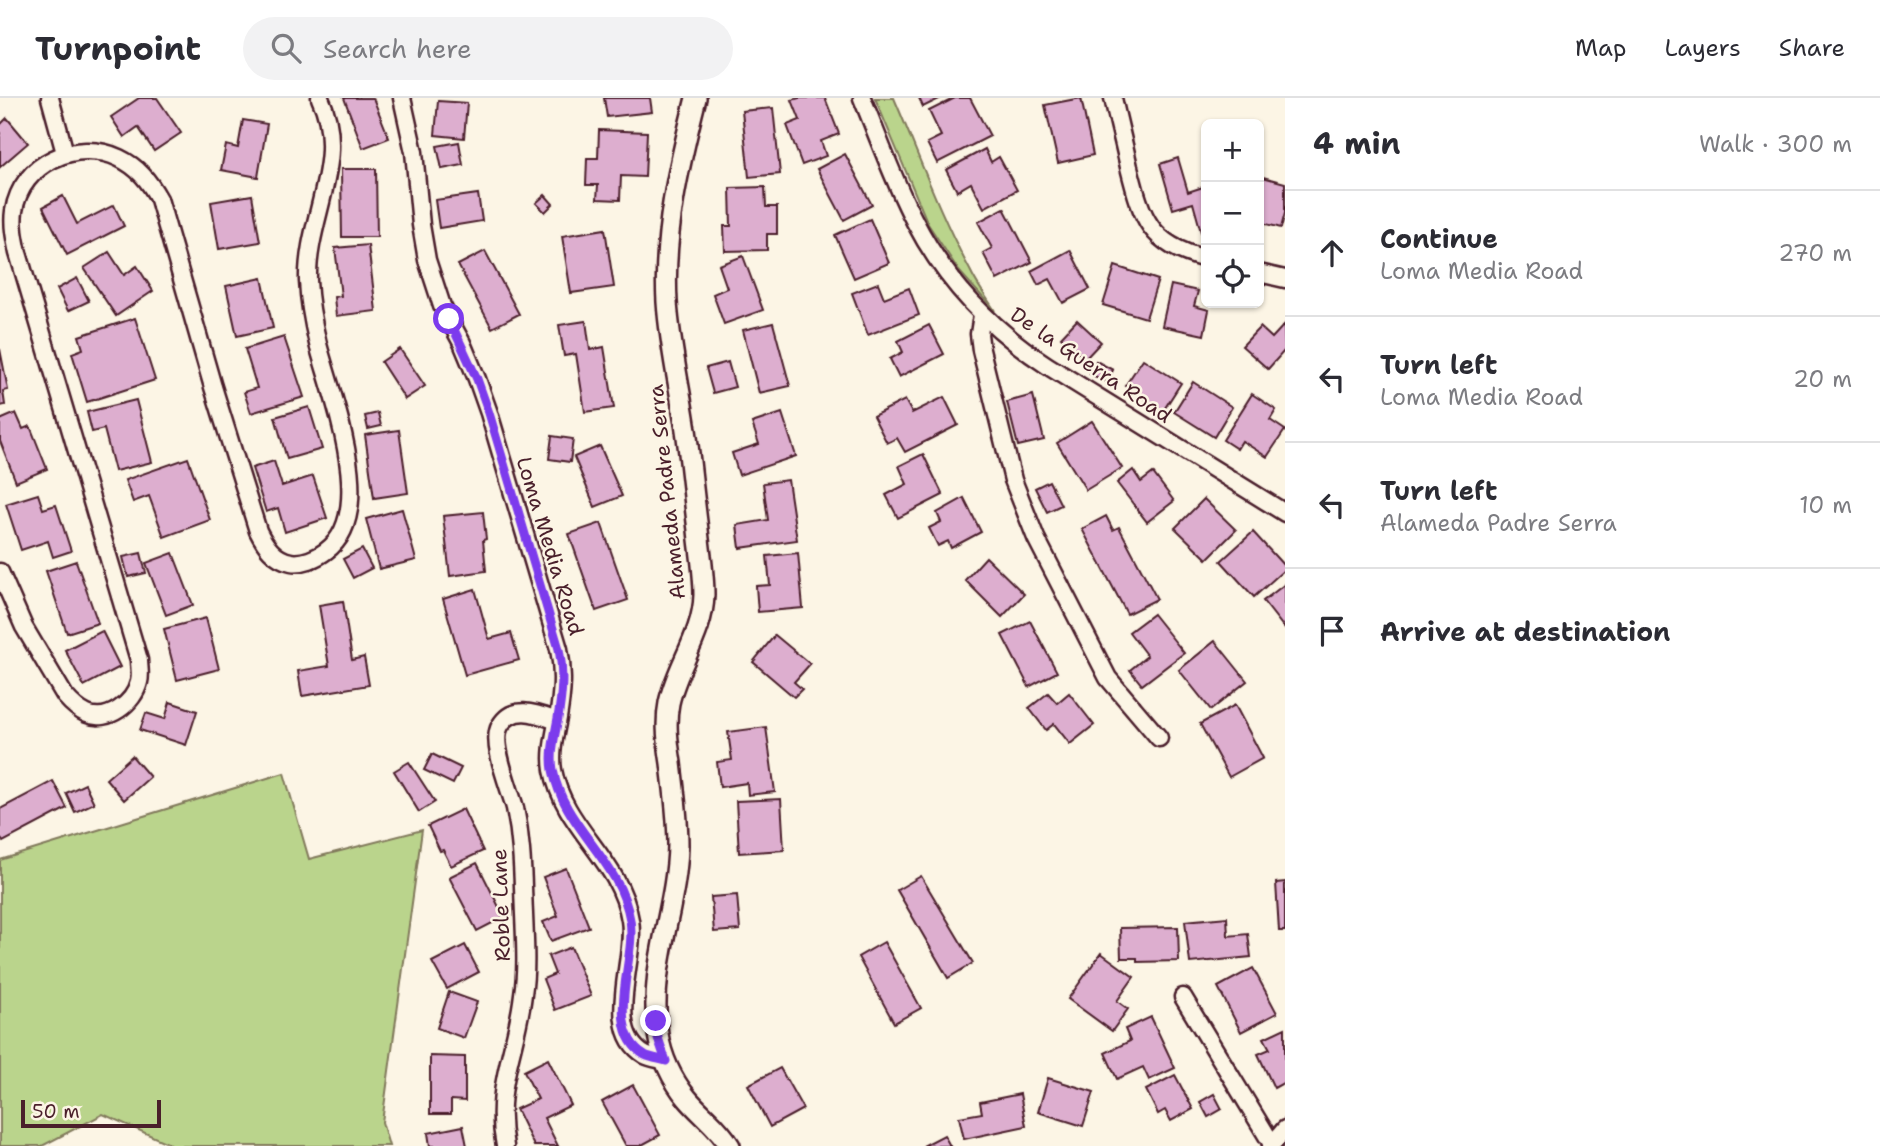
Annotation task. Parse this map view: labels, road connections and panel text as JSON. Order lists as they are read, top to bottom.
{
  "streets": {
    "street": [
      "De la Guerra Road",
      "Alameda Padre Serra",
      "Loma Media Road",
      "Roble Lane"
    ]
  },
  "crossings": [
    ["Alameda Padre Serra", "Loma Media Road"],
    ["Loma Media Road", "Roble Lane"]
  ],
  "scale_bar": "50 m",
  "page": {
    "header": "Turnpoint",
    "search": "Search here",
    "nav": ["Map", "Layers", "Share"],
    "heading": ["4 min", "Walk · 300 m"],
    "map_buttons": ["+", "−"],
    "list": [
      ["Continue", "Loma Media Road", "270 m"],
      ["Turn left", "Loma Media Road", "20 m"],
      ["Turn left", "Alameda Padre Serra", "10 m"],
      "Arrive at destination"
    ],
    "scale": "50 m"
  }
}
